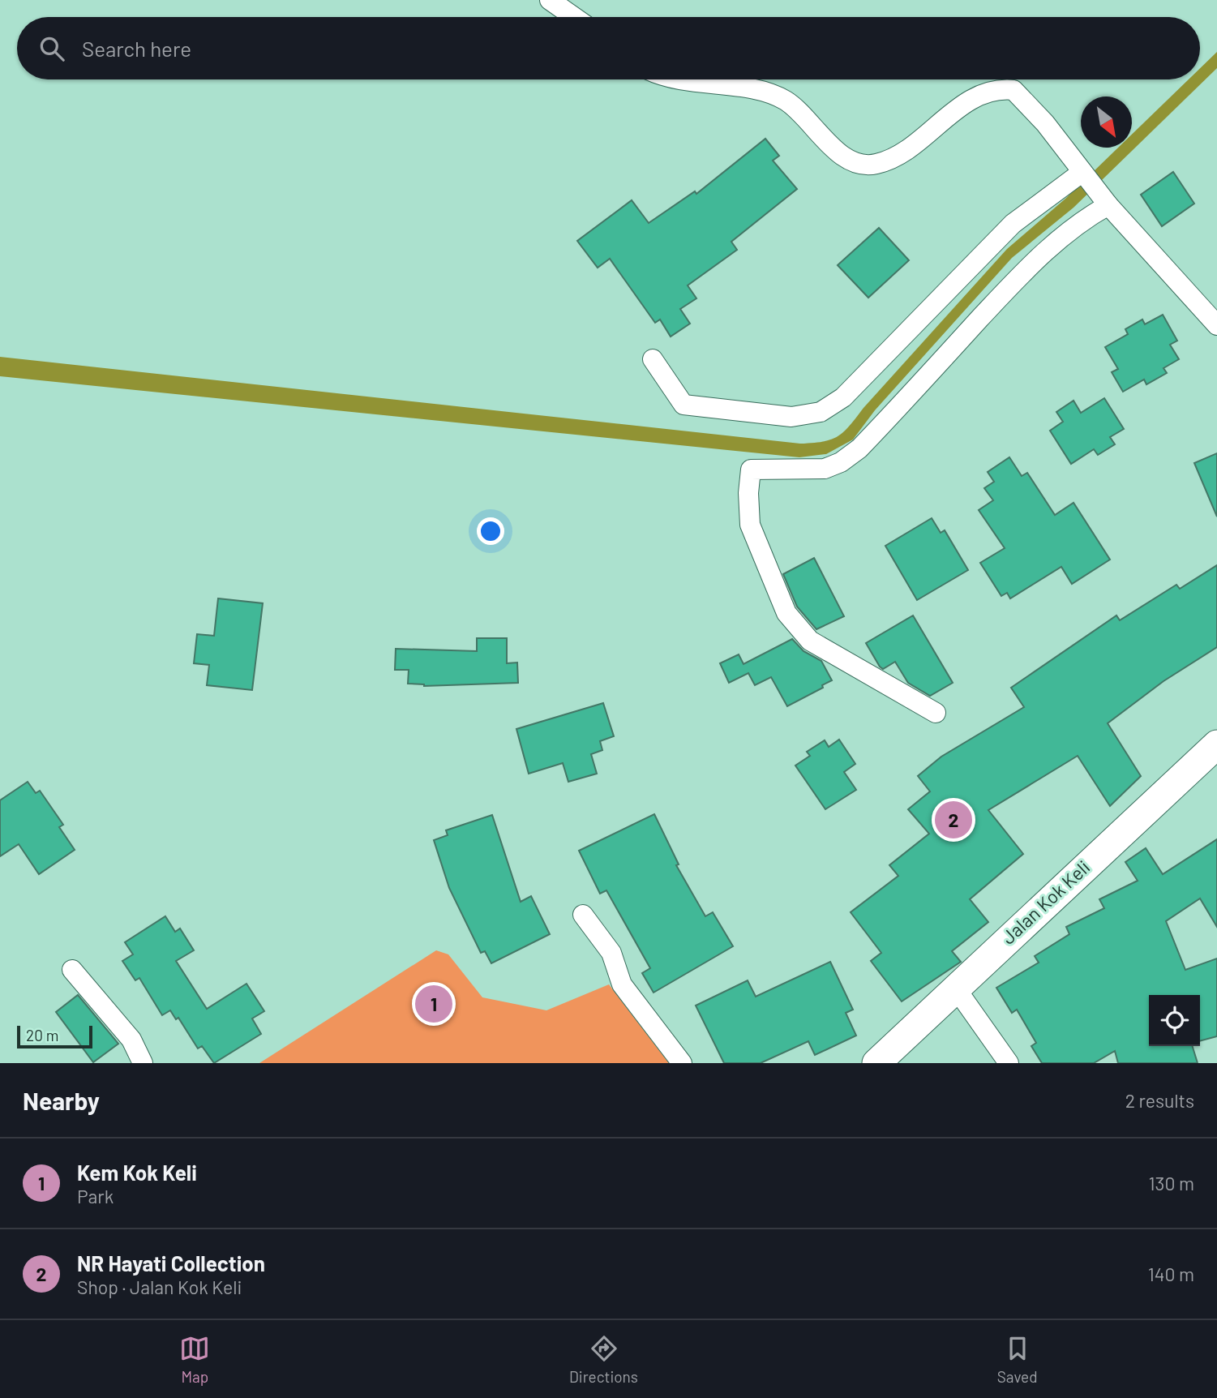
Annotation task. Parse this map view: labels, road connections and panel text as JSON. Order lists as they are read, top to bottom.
{
  "streets": {
    "street": ["Jalan Kok Keli"]
  },
  "scale_bar": "20 m",
  "north": "bottom right",
  "page": {
    "search": "Search here",
    "pins": ["2", "1"],
    "scale": "20 m",
    "heading": ["Nearby", "2 results"],
    "list": [
      {
        "mark": "1",
        "name": "Kem Kok Keli",
        "note": "Park",
        "value": "130 m"
      },
      {
        "mark": "2",
        "name": "NR Hayati Collection",
        "note": "Shop · Jalan Kok Keli",
        "value": "140 m"
      }
    ],
    "nav": ["Map", "Directions", "Saved"]
  }
}
